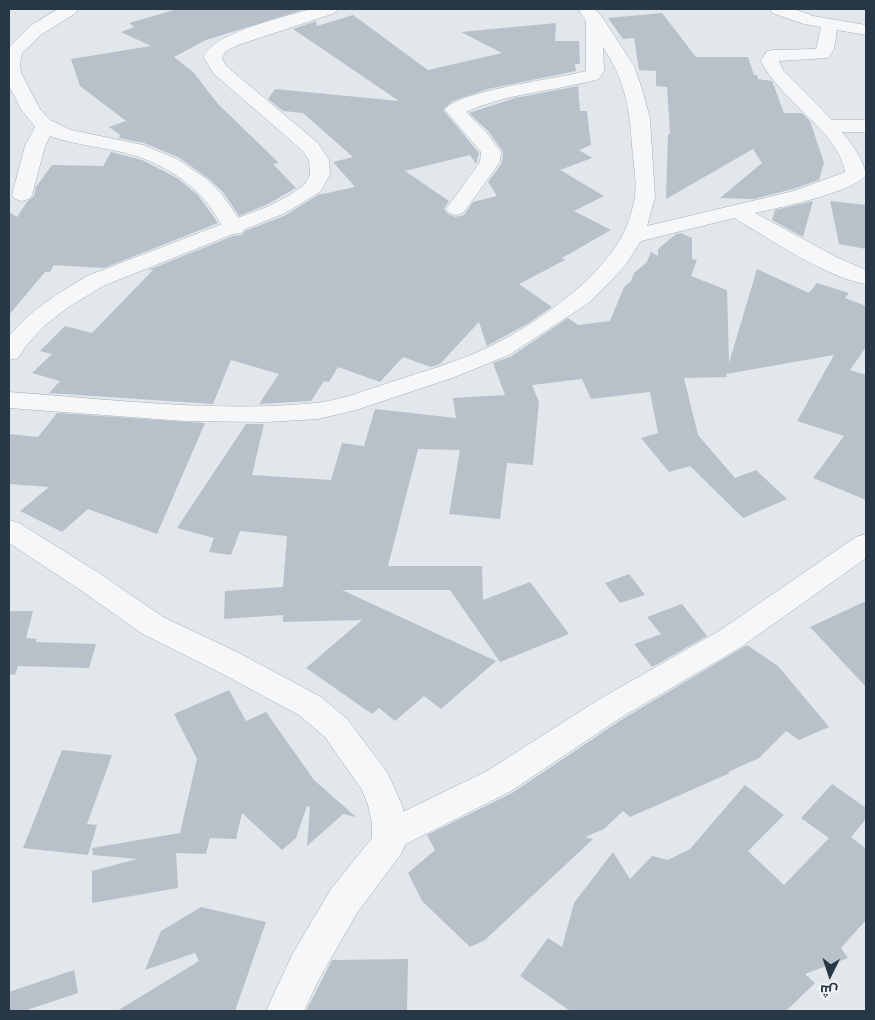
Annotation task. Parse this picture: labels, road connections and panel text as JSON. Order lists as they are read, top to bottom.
{
  "north": "bottom"
}
